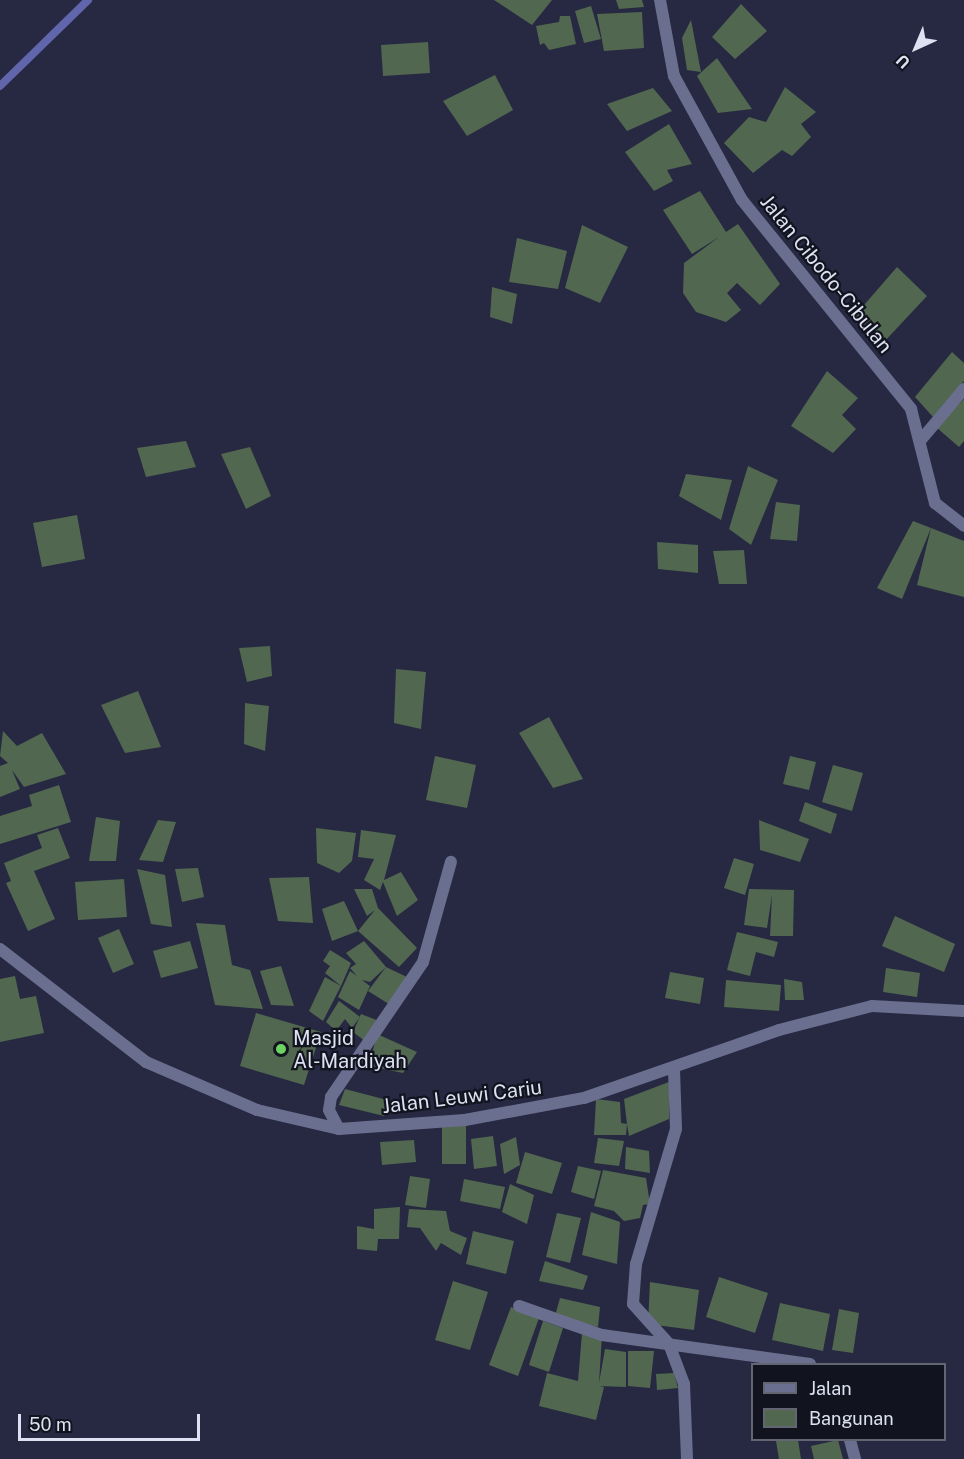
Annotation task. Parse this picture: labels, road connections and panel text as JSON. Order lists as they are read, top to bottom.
{
  "streets": {
    "street": ["Jalan Cibodo-Cibulan", "Jalan Leuwi Cariu"]
  },
  "places": ["Masjid Al-Mardiyah"],
  "legend": ["Jalan", "Bangunan"],
  "scale_bar": "50 m",
  "north": "bottom left"
}
